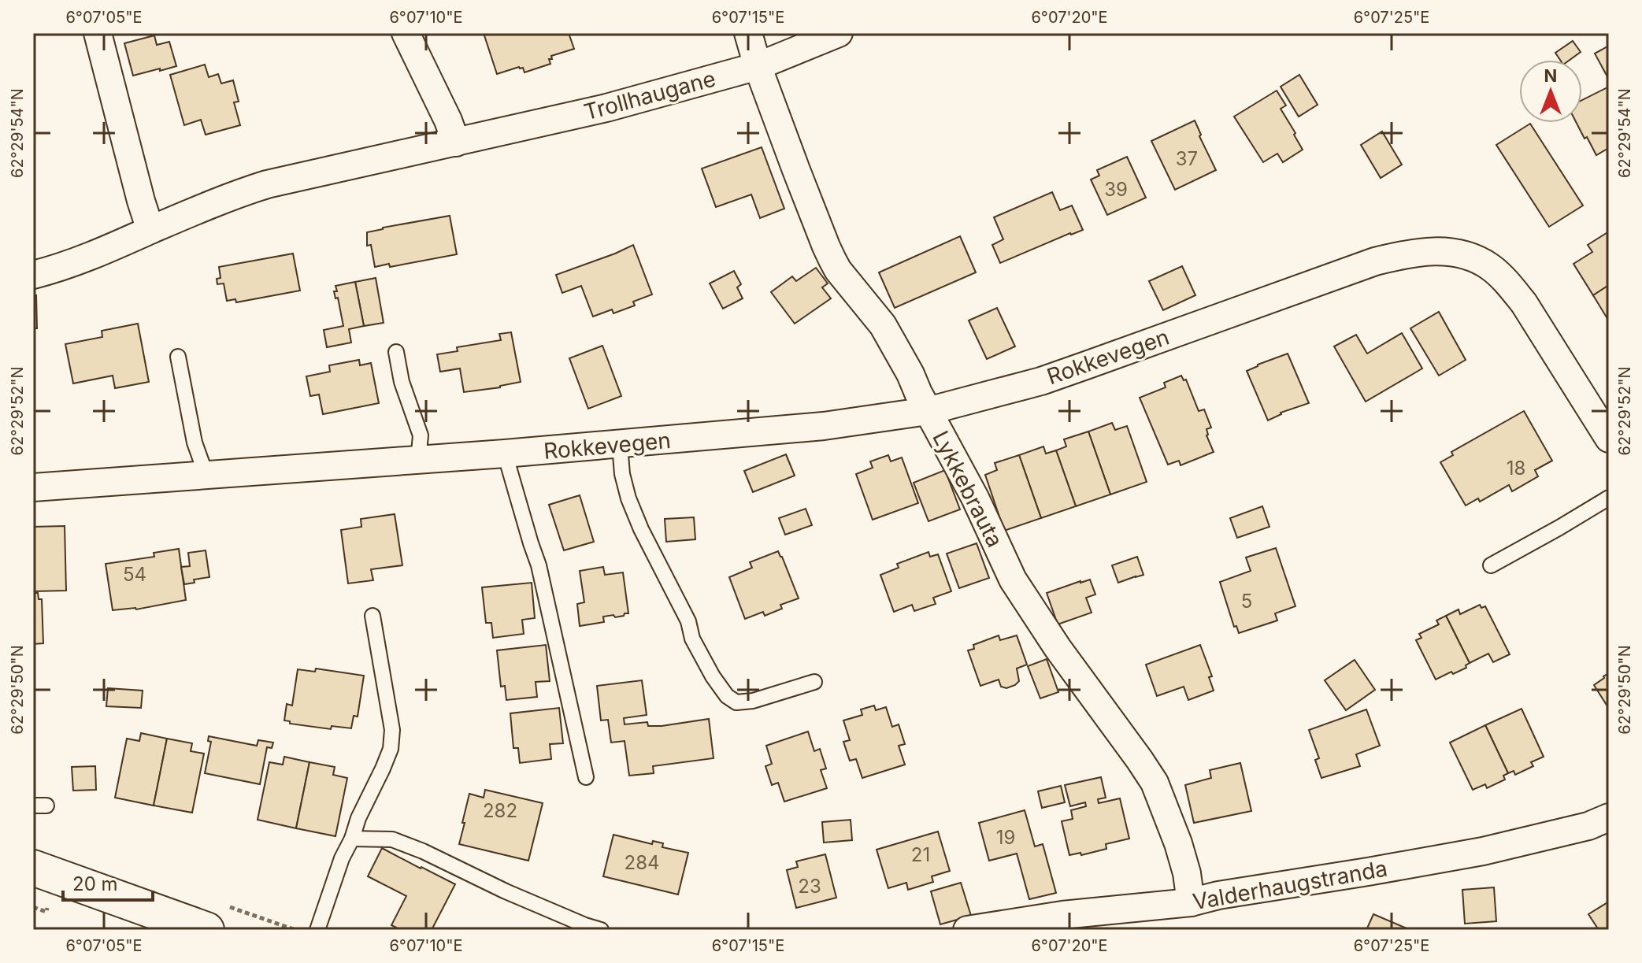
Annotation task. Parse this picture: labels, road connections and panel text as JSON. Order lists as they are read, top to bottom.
{
  "streets": {
    "street": [
      "Trollhaugane",
      "Rokkevegen",
      "Lykkebrauta",
      "Valderhaugstranda"
    ]
  },
  "crossings": [
    ["Trollhaugane", "Lykkebrauta"],
    ["Rokkevegen", "Lykkebrauta"],
    ["Lykkebrauta", "Valderhaugstranda"]
  ],
  "house_numbers": [
    "37",
    "39",
    "18",
    "54",
    "5",
    "282",
    "19",
    "21",
    "284",
    "23"
  ],
  "scale_bar": "20 m",
  "north": "top",
  "coordinates": [
    "6°07'05\"E",
    "6°07'10\"E",
    "6°07'15\"E",
    "6°07'20\"E",
    "6°07'25\"E",
    "62°29'54\"N",
    "62°29'52\"N",
    "62°29'50\"N"
  ]
}
